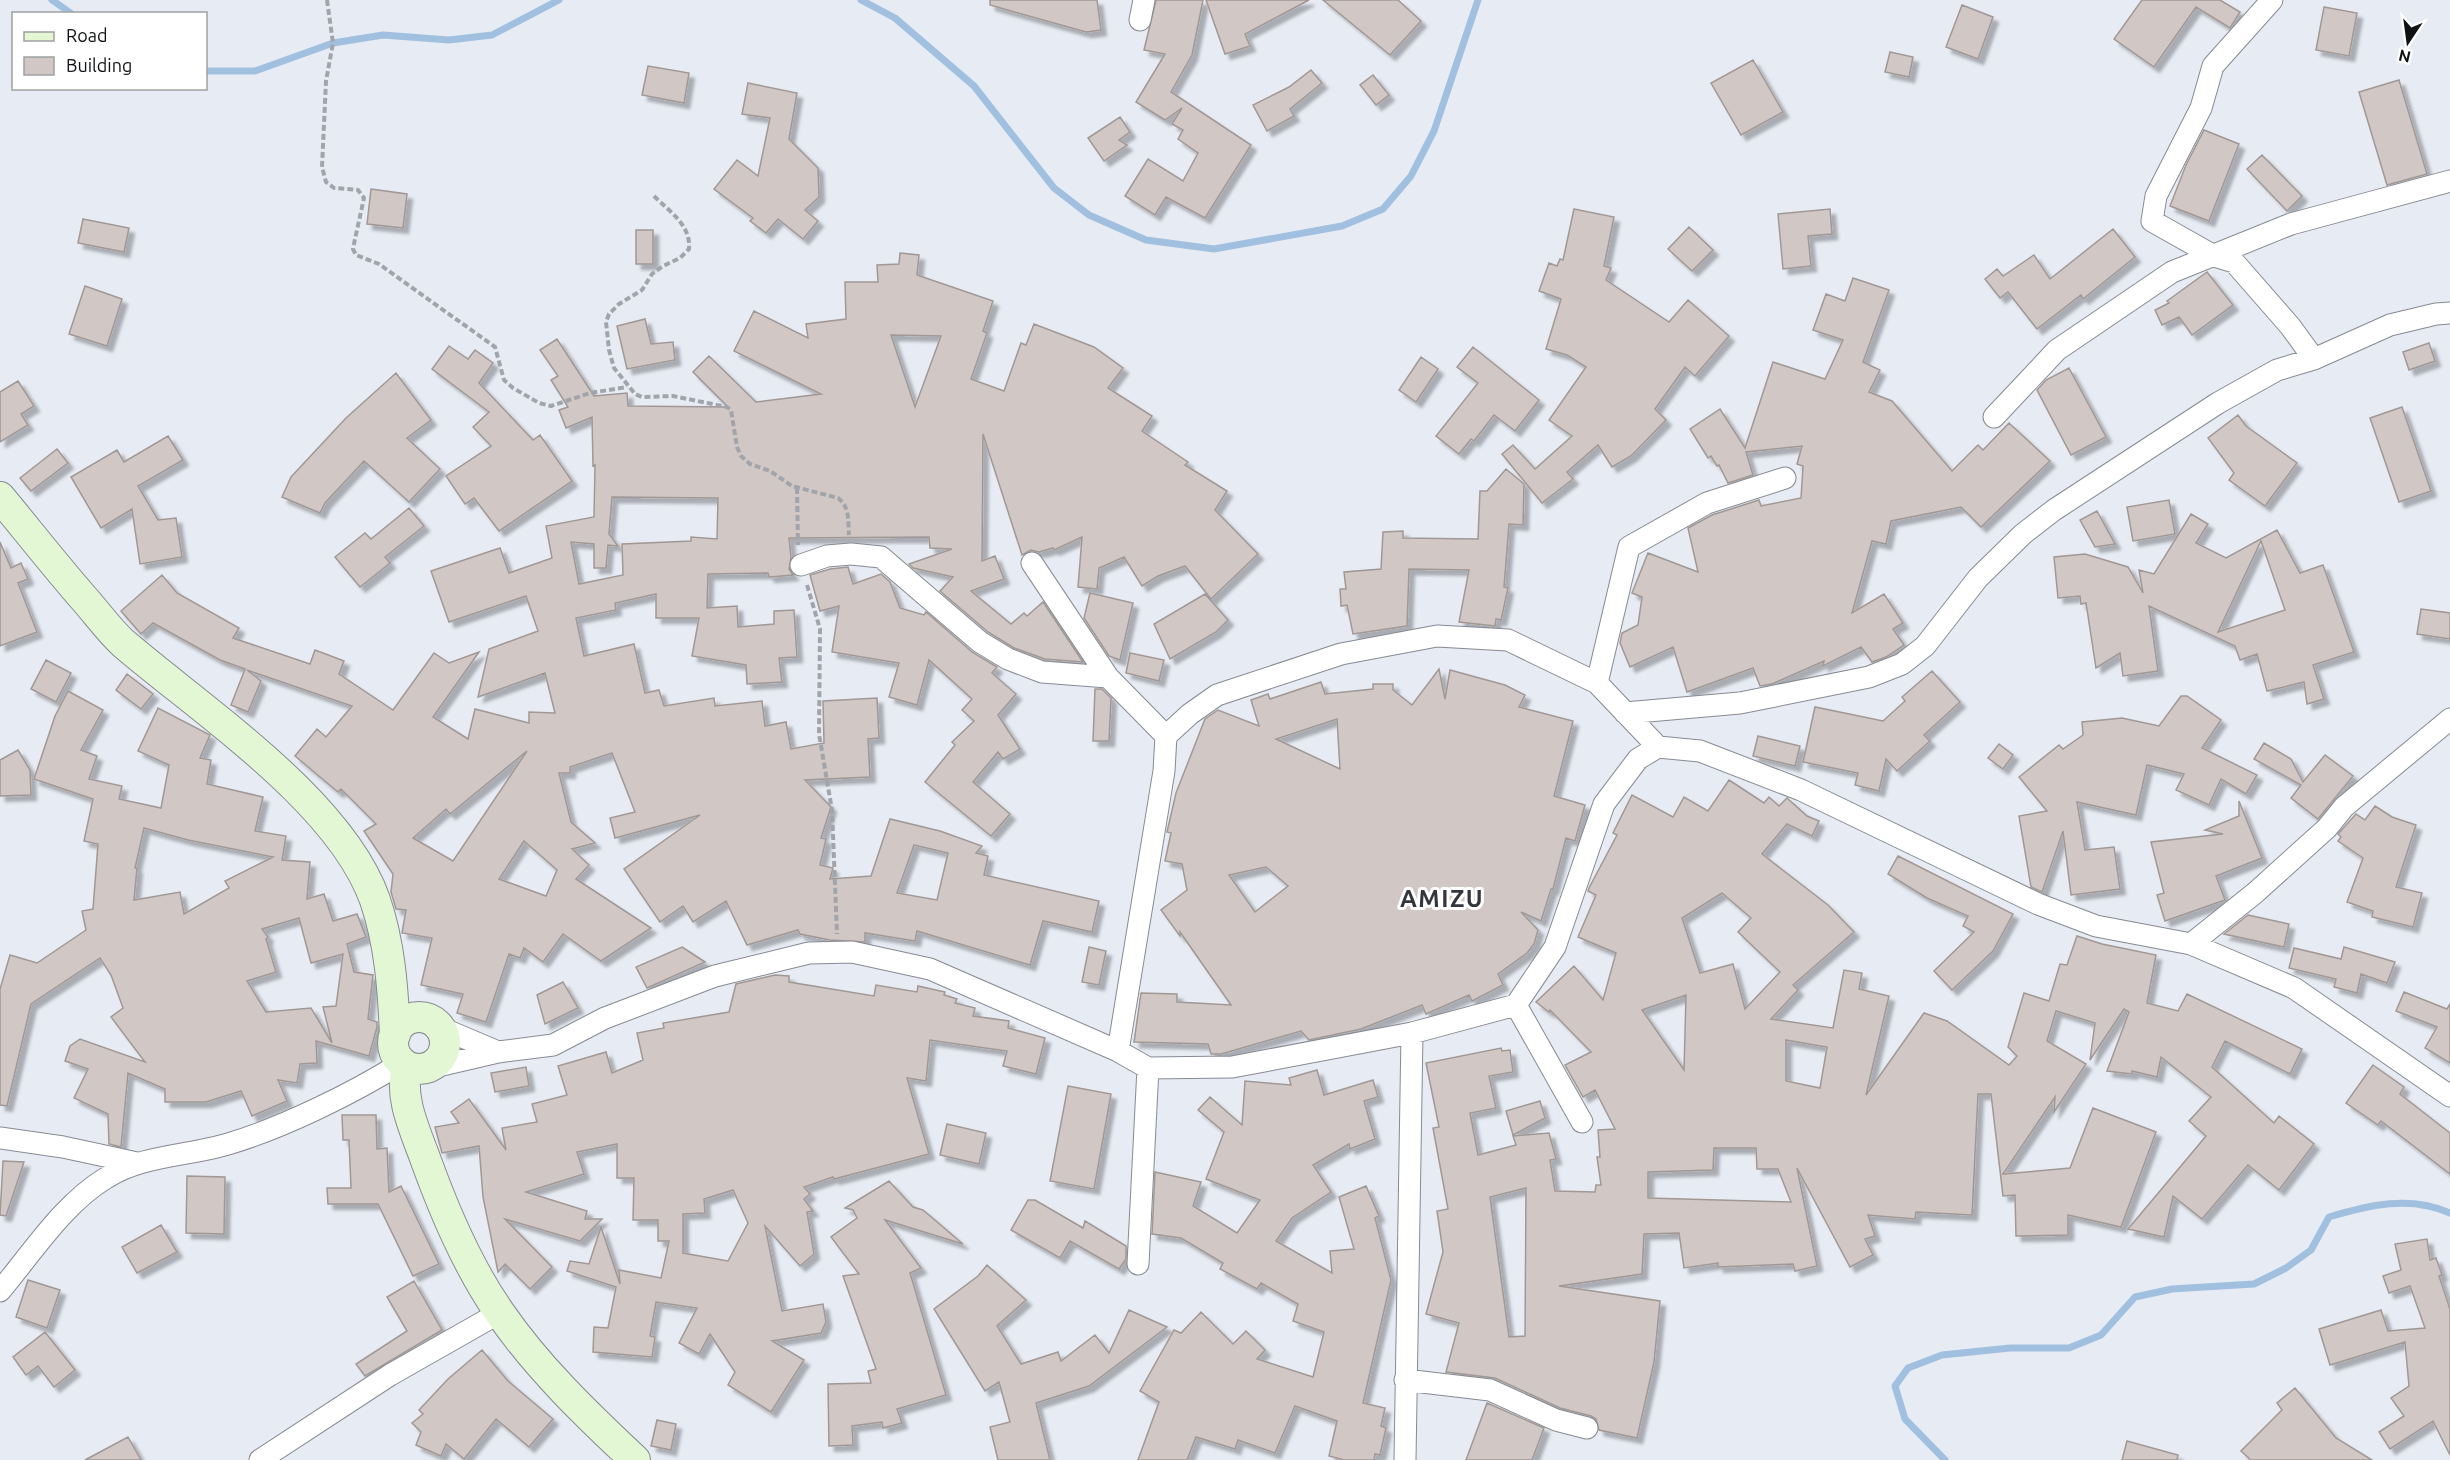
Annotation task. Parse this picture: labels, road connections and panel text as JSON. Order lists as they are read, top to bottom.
{
  "districts": ["AMIZU"],
  "legend": ["Road", "Building"],
  "north": "bottom"
}
